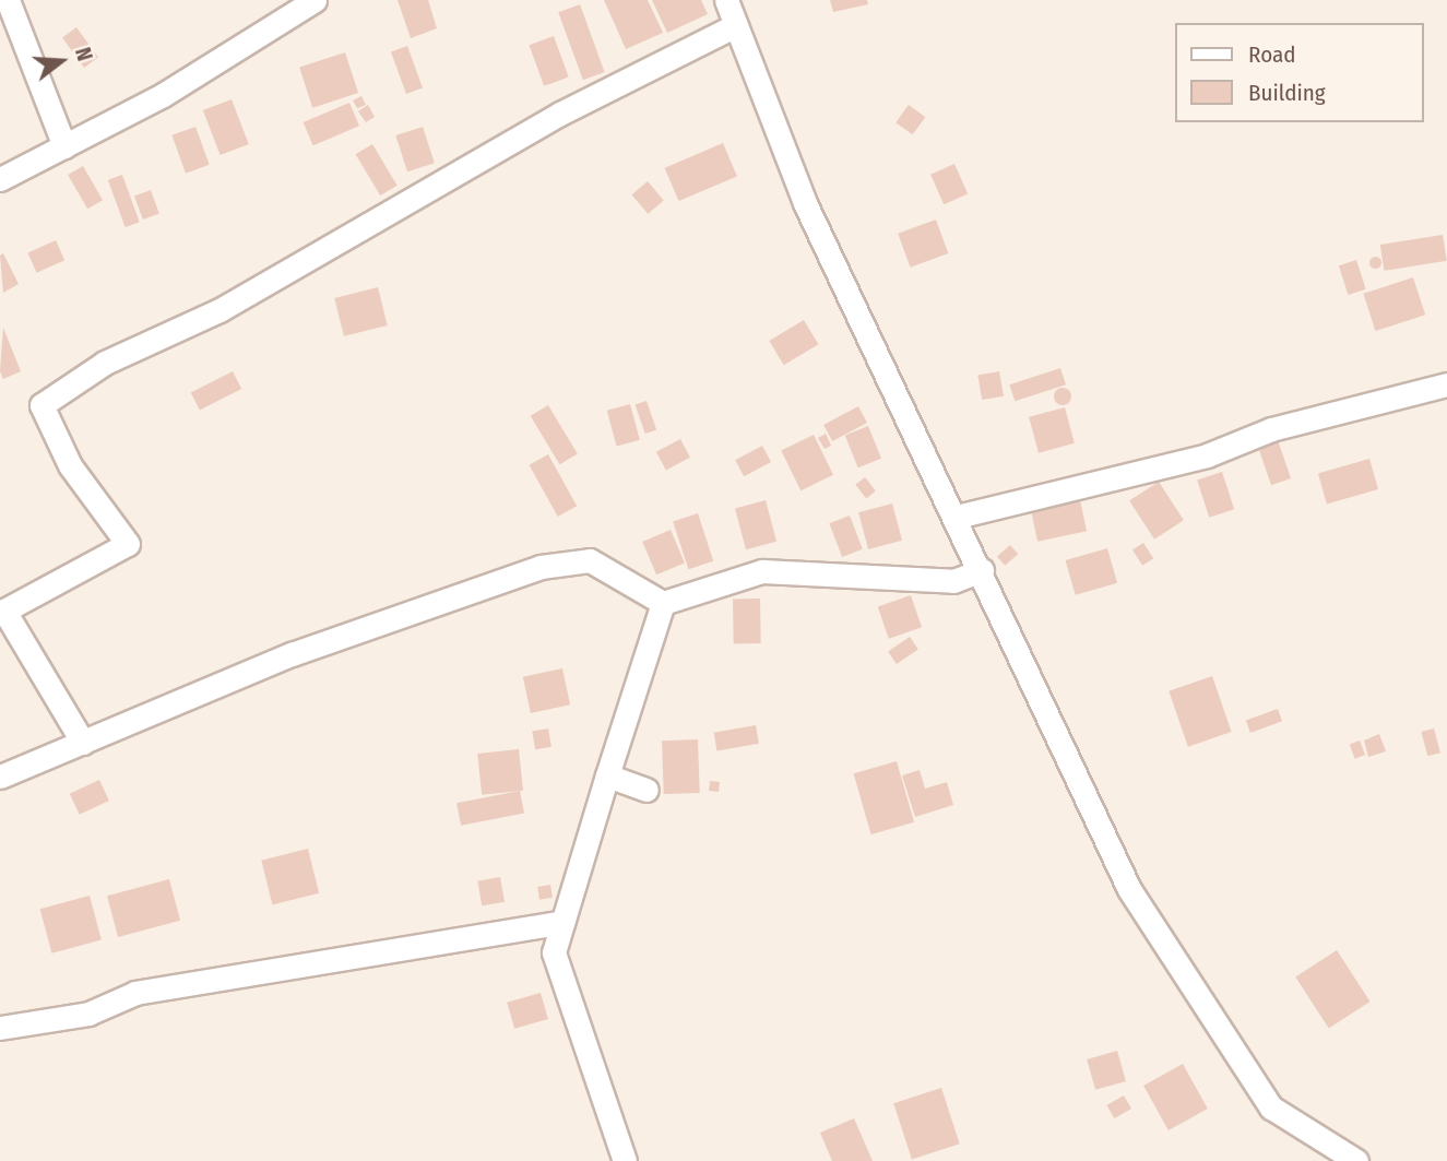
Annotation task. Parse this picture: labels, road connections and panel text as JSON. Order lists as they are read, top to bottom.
{
  "legend": ["Road", "Building"],
  "north": "right"
}
